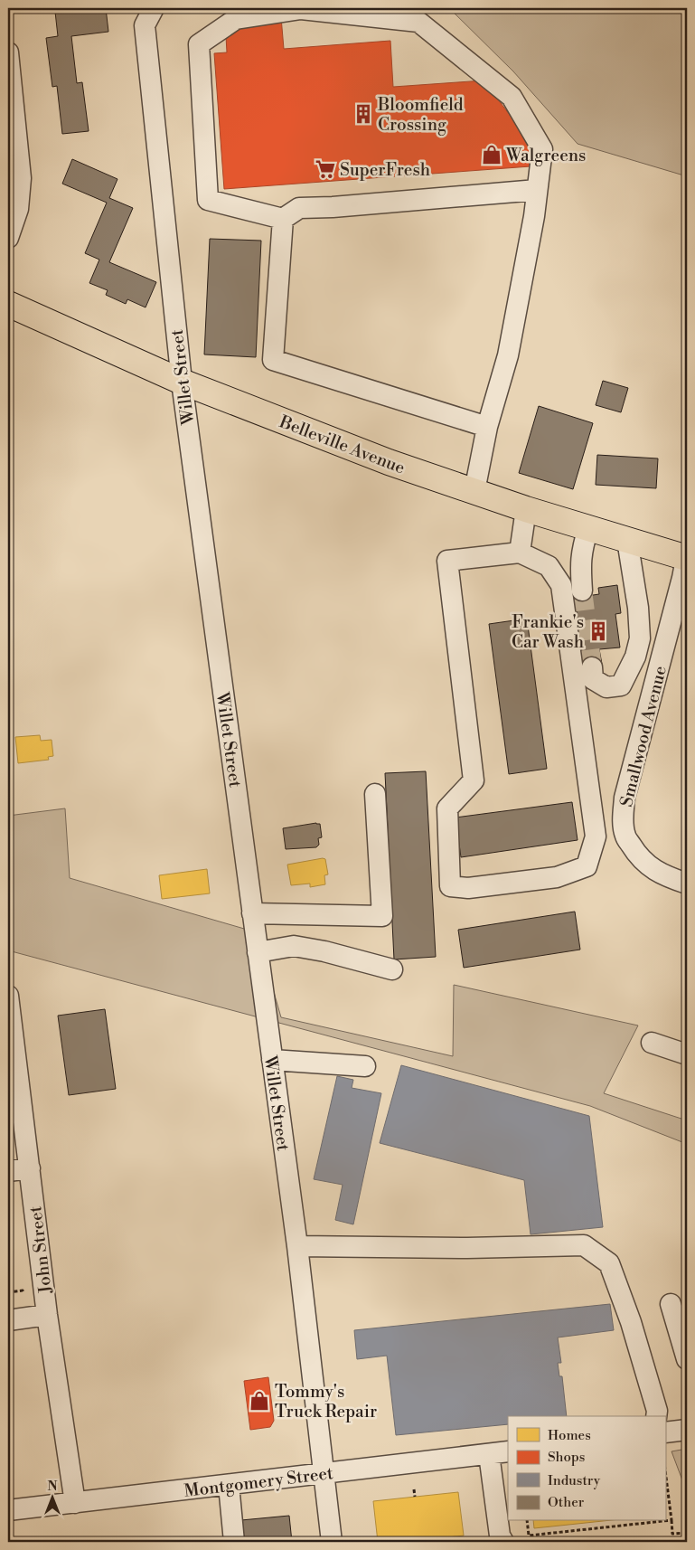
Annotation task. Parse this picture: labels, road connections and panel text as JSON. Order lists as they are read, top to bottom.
{
  "streets": {
    "main road": ["Belleville Avenue"],
    "street": [
      "Willet Street",
      "Smallwood Avenue",
      "John Street",
      "Montgomery Street"
    ]
  },
  "crossings": [
    ["Willet Street", "Belleville Avenue"],
    ["Willet Street", "Montgomery Street"],
    ["Belleville Avenue", "Smallwood Avenue"],
    ["John Street", "Montgomery Street"]
  ],
  "places": {
    "building": ["Bloomfield Crossing", "Frankie's Car Wash"],
    "shop": ["Walgreens", "Tommy's Truck Repair"],
    "supermarket": ["SuperFresh"]
  },
  "legend": [
    "Homes",
    "Shops",
    "Industry",
    "Other"
  ],
  "north": "top"
}
